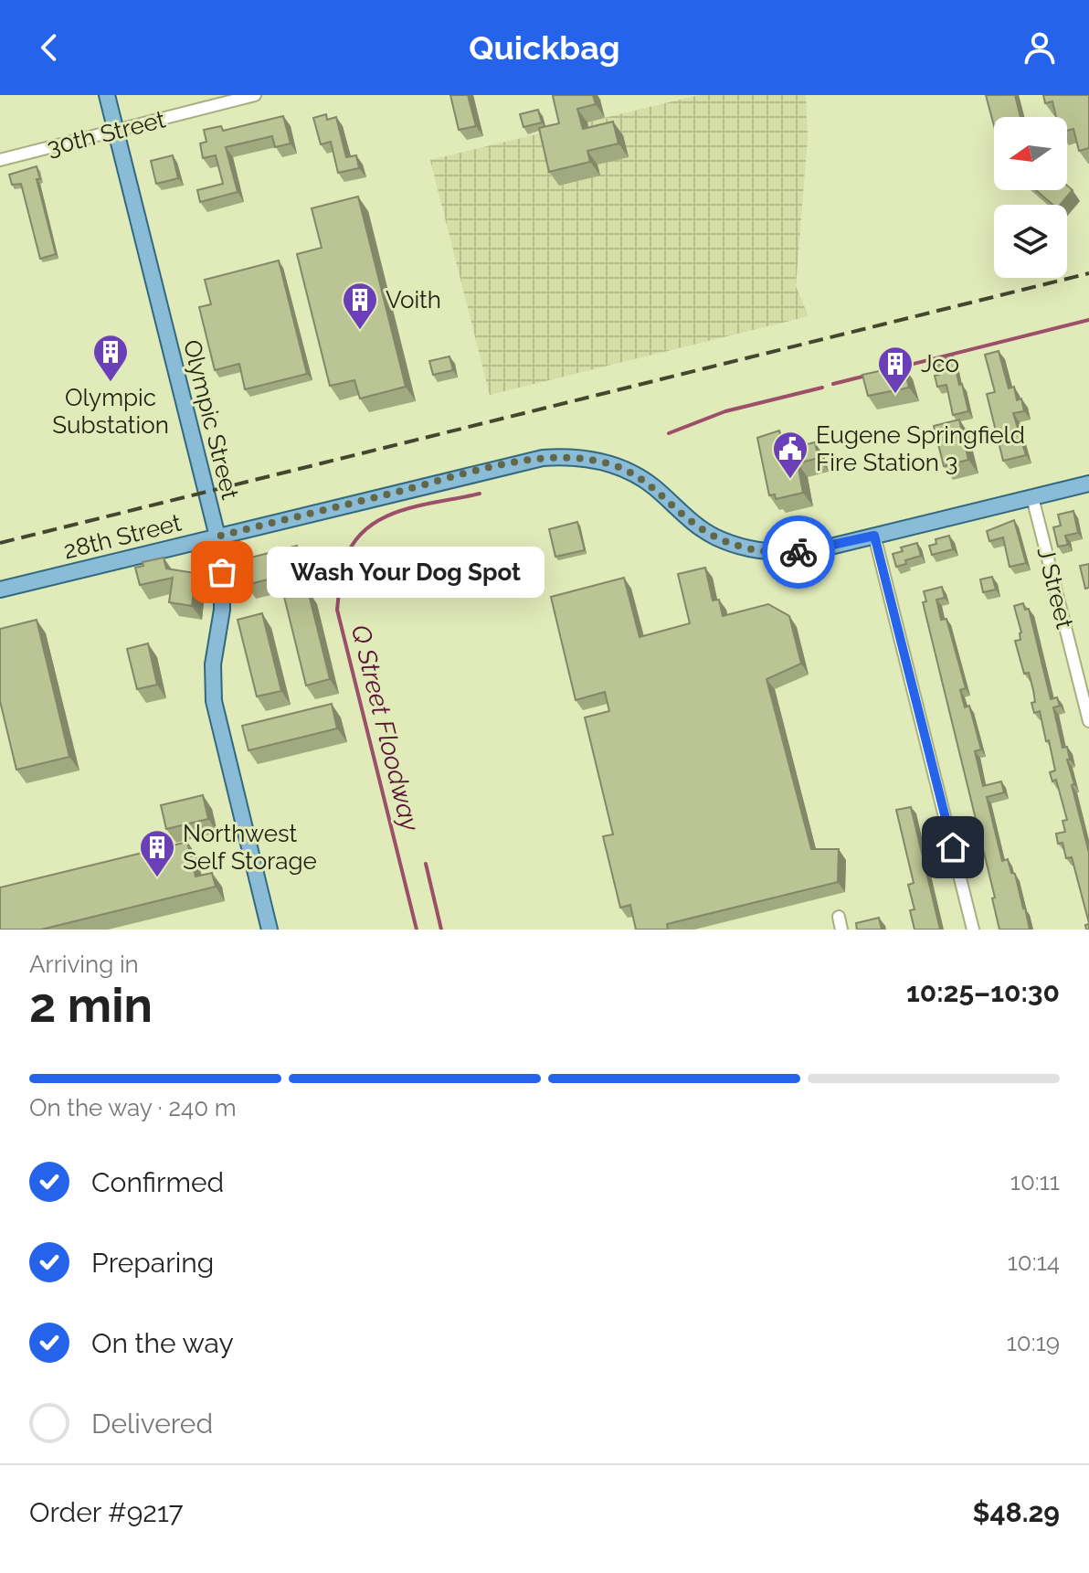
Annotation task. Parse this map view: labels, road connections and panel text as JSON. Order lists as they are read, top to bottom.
{
  "streets": {
    "main road": ["Olympic Street", "28th Street"],
    "street": ["30th Street", "J Street"]
  },
  "crossings": [
    ["30th Street", "Olympic Street"],
    ["Olympic Street", "28th Street"],
    ["28th Street", "J Street"]
  ],
  "water": ["Q Street Floodway"],
  "places": {
    "building": [
      "Voith",
      "Olympic Substation",
      "Jco",
      "Northwest Self Storage"
    ],
    "public building": ["Eugene Springfield Fire Station 3"],
    "other": ["Wash Your Dog Spot"]
  },
  "north": "left",
  "page": {
    "header": "Quickbag",
    "bubble": "Wash Your Dog Spot",
    "heading": ["2 min", "Arriving in", "10:25–10:30"],
    "panel": ["Order #9217", "$48.29"],
    "bar": "On the way · 240 m",
    "list": [
      ["Confirmed", "10:11"],
      ["Preparing", "10:14"],
      ["On the way", "10:19"],
      "Delivered"
    ]
  }
}
